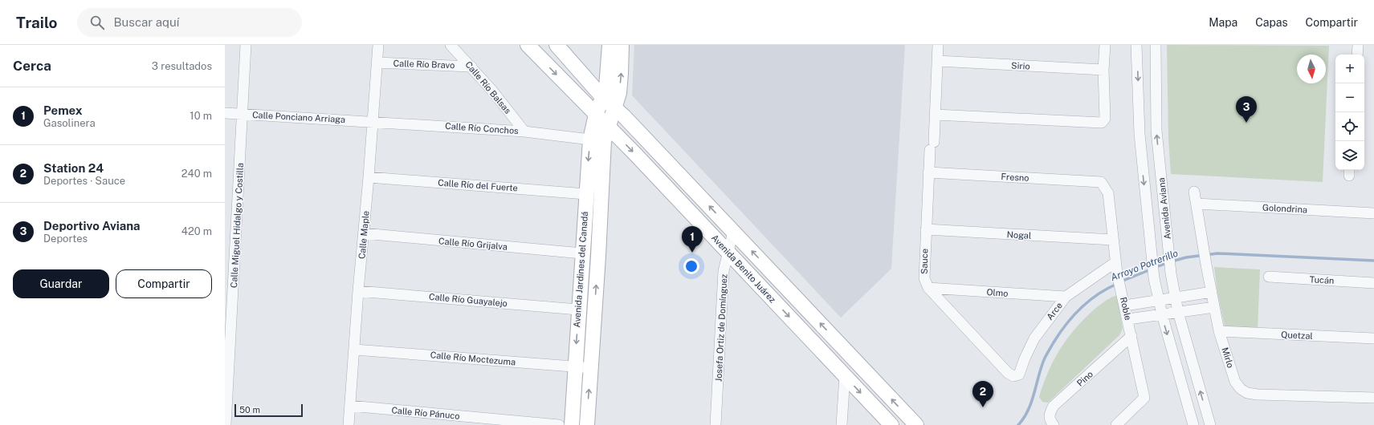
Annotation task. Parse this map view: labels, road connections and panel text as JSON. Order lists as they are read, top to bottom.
{
  "streets": {
    "street": [
      "Calle Río Bravo",
      "Sirio",
      "Calle Río Balsas",
      "Calle Ponciano Arriaga",
      "Calle Río Conchos",
      "Fresno",
      "Calle Río del Fuerte",
      "Avenida Aviana",
      "Golondrina",
      "Calle Miguel Hidalgo y Costilla",
      "Calle Maple",
      "Nogal",
      "Calle Río Grijalva",
      "Sauce",
      "Avenida Benito Juárez",
      "Avenida Jardines del Canadá",
      "Tucán",
      "Olmo",
      "Calle Río Guayalejo",
      "Roble",
      "Arce",
      "Josefa Ortiz de Domínguez",
      "Quetzal",
      "Mirlo",
      "Calle Río Moctezuma",
      "Pino",
      "Calle Río Pánuco"
    ]
  },
  "crossings": [
    ["Calle Río Bravo", "Calle Río Balsas"],
    ["Calle Río Bravo", "Calle Maple"],
    ["Sirio", "Sauce"],
    ["Calle Río Balsas", "Calle Río Conchos"],
    ["Calle Ponciano Arriaga", "Calle Río Conchos"],
    ["Calle Ponciano Arriaga", "Calle Miguel Hidalgo y Costilla"],
    ["Calle Ponciano Arriaga", "Calle Maple"],
    ["Calle Río Conchos", "Calle Maple"],
    ["Calle Río Conchos", "Avenida Jardines del Canadá"],
    ["Fresno", "Sauce"],
    ["Fresno", "Roble"],
    ["Calle Río del Fuerte", "Calle Maple"],
    ["Calle Río del Fuerte", "Avenida Jardines del Canadá"],
    ["Golondrina", "Mirlo"],
    ["Calle Maple", "Calle Río Grijalva"],
    ["Calle Maple", "Calle Río Guayalejo"],
    ["Calle Maple", "Calle Río Moctezuma"],
    ["Calle Maple", "Calle Río Pánuco"],
    ["Nogal", "Sauce"],
    ["Nogal", "Roble"],
    ["Calle Río Grijalva", "Avenida Jardines del Canadá"],
    ["Sauce", "Olmo"],
    ["Sauce", "Arce"],
    ["Avenida Benito Juárez", "Avenida Jardines del Canadá"],
    ["Avenida Benito Juárez", "Josefa Ortiz de Domínguez"],
    ["Avenida Jardines del Canadá", "Calle Río Guayalejo"],
    ["Avenida Jardines del Canadá", "Calle Río Moctezuma"],
    ["Olmo", "Arce"],
    ["Roble", "Arce"],
    ["Roble", "Pino"],
    ["Quetzal", "Mirlo"]
  ],
  "water": ["Arroyo Potrerillo"],
  "scale_bar": "50 m",
  "north": "bottom",
  "page": {
    "header": "Trailo",
    "search": "Buscar aquí",
    "nav": ["Mapa", "Capas", "Compartir"],
    "heading": ["Cerca", "3 resultados"],
    "map_buttons": ["+", "−"],
    "list": [
      {
        "mark": "1",
        "name": "Pemex",
        "note": "Gasolinera",
        "value": "10 m"
      },
      {
        "mark": "2",
        "name": "Station 24",
        "note": "Deportes · Sauce",
        "value": "240 m"
      },
      {
        "mark": "3",
        "name": "Deportivo Aviana",
        "note": "Deportes",
        "value": "420 m"
      }
    ],
    "pins": ["3", "1", "2"],
    "buttons": ["Guardar", "Compartir"],
    "scale": "50 m"
  }
}
